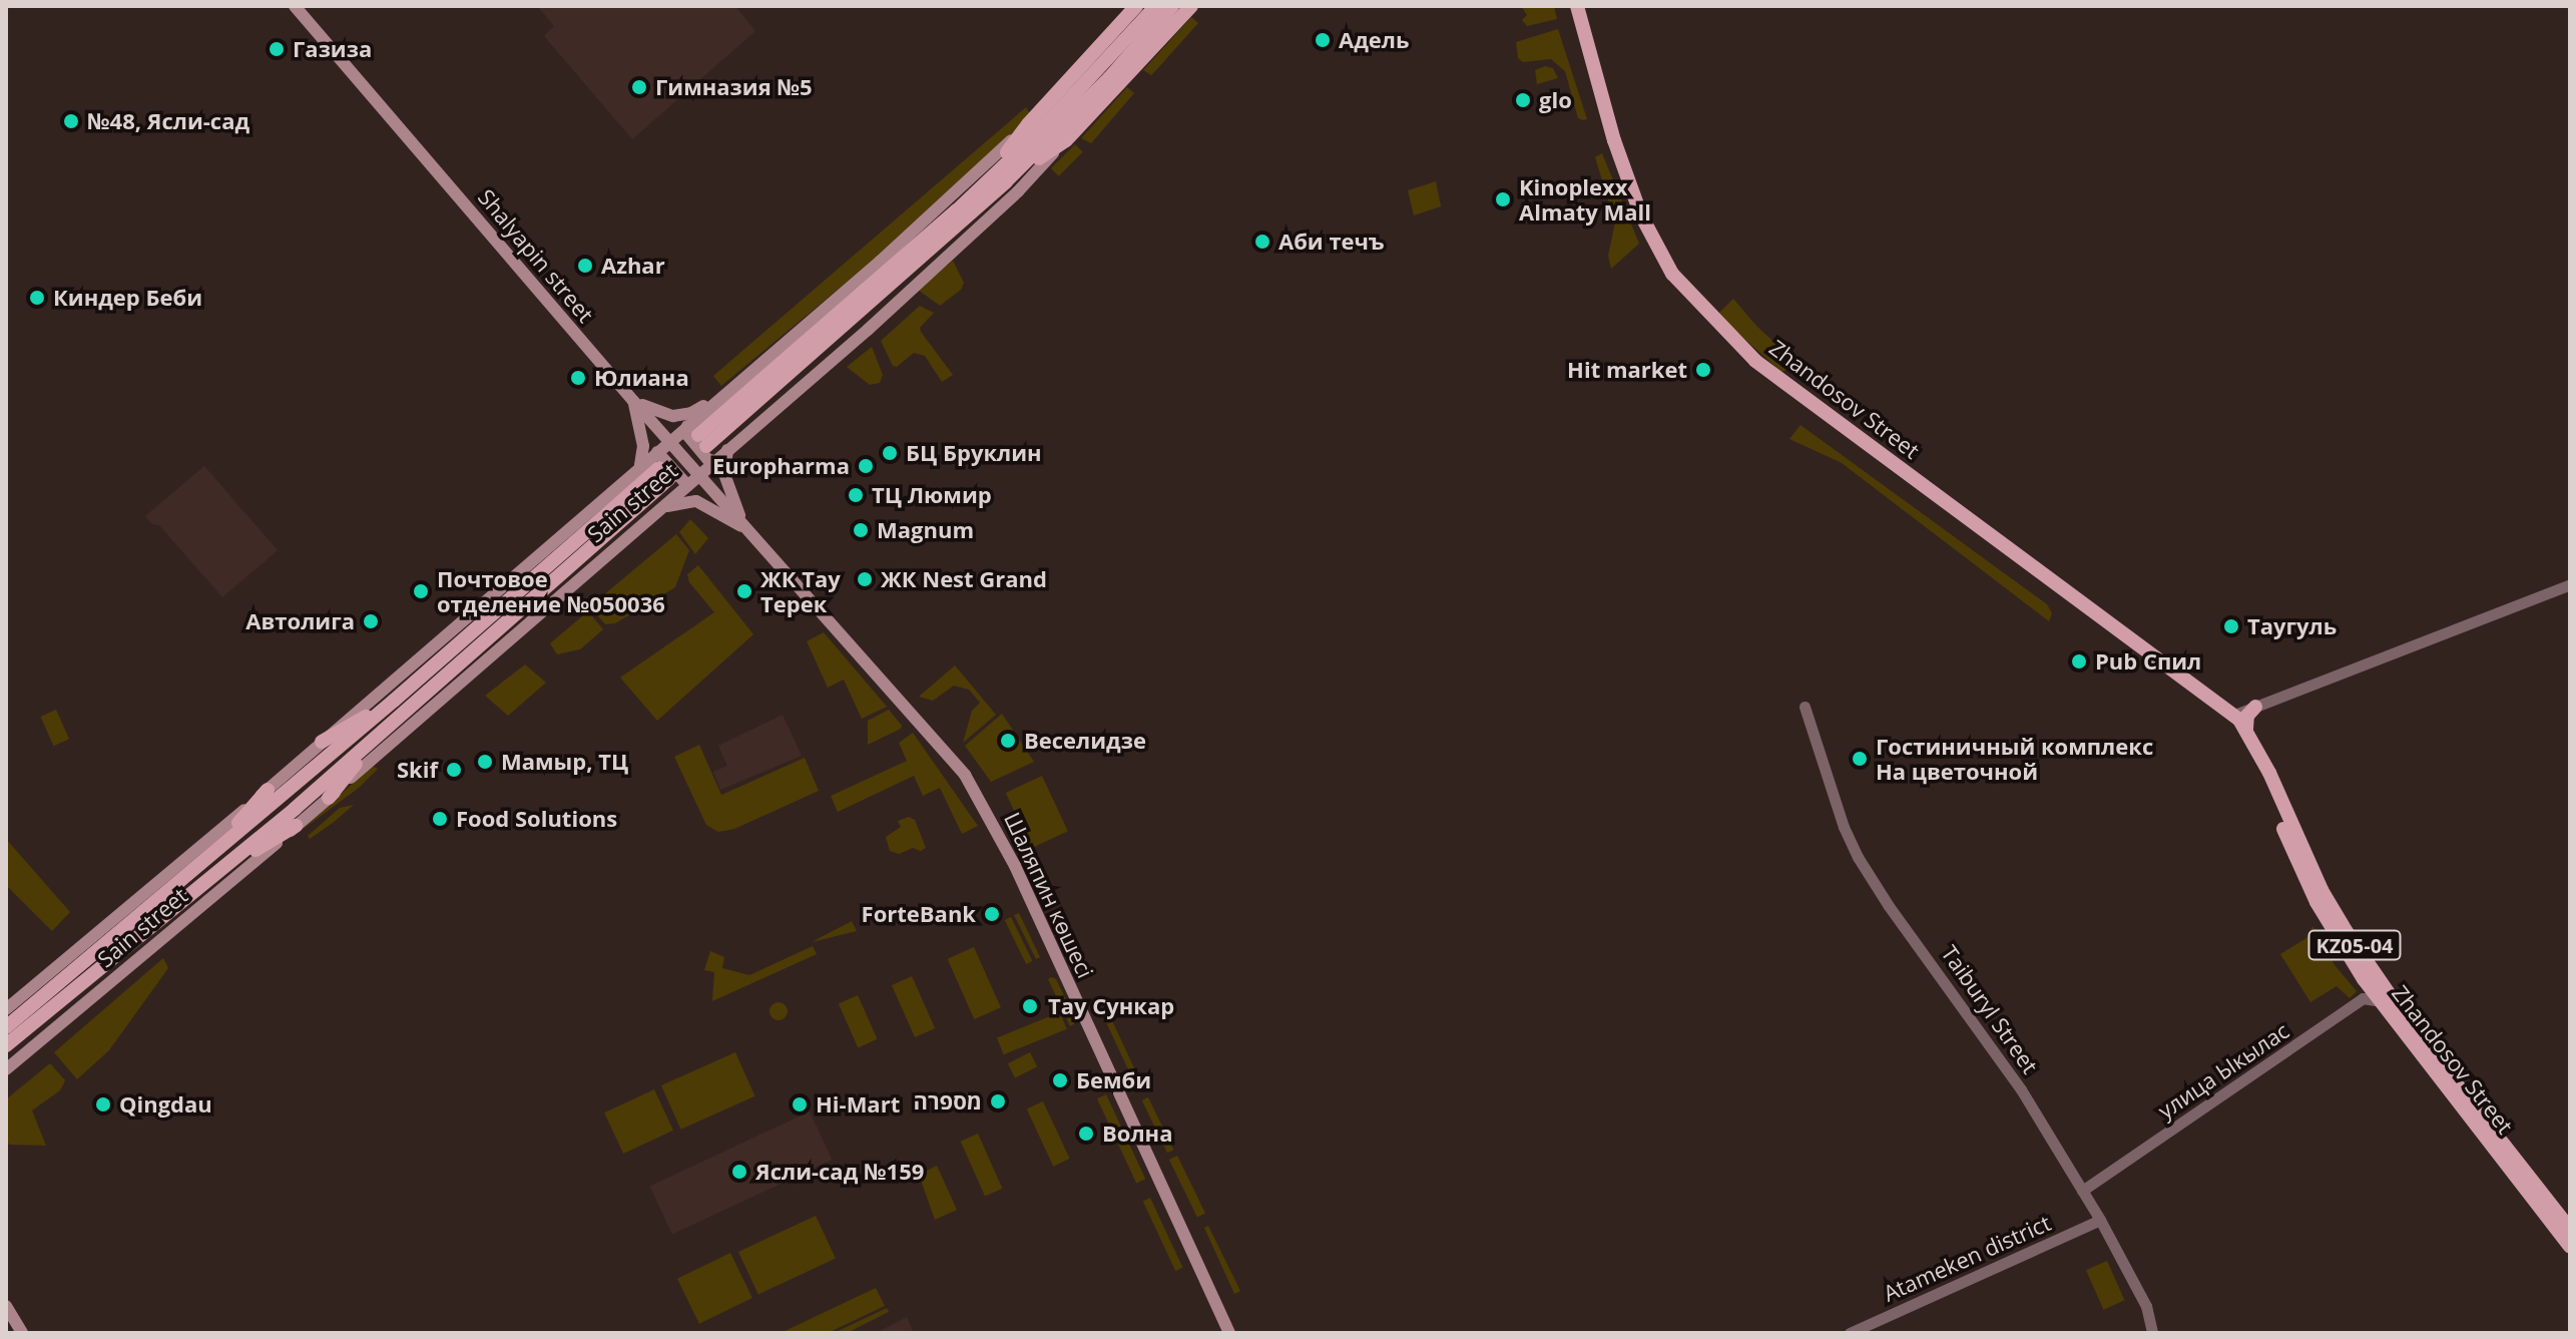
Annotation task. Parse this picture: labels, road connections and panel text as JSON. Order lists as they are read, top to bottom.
{
  "streets": {
    "main road": [
      "Shalyapin street",
      "Zhandosov Street",
      "Sain street",
      "Шаляпин көшесі",
      "KZ05-04"
    ],
    "street": ["Taiburyl Street", "улица Ыкылас", "Atameken district"]
  },
  "crossings": [
    ["Shalyapin street", "Sain street"],
    ["Shalyapin street", "Шаляпин көшесі"],
    ["Zhandosov Street", "улица Ыкылас"],
    ["Taiburyl Street", "улица Ыкылас"],
    ["Taiburyl Street", "Atameken district"]
  ],
  "places": [
    "Адель",
    "Газиза",
    "Гимназия №5",
    "glo",
    "№48, Ясли-сад",
    "Kinoplexx Almaty Mall",
    "Аби течъ",
    "Azhar",
    "Киндер Беби",
    "Hit market",
    "Юлиана",
    "БЦ Бруклин",
    "Europharma",
    "ТЦ Люмир",
    "Magnum",
    "ЖК Nest Grand",
    "Почтовое отделение №050036",
    "ЖК Тау Терек",
    "Автолига",
    "Таугуль",
    "Pub Спил",
    "Веселидзе",
    "Гостиничный комплекс На цветочной",
    "Мамыр, ТЦ",
    "Skif",
    "Food Solutions",
    "ForteBank",
    "Тау Сункар",
    "Бемби",
    "מספרה",
    "Qingdau",
    "Hi-Mart",
    "Волна",
    "Ясли-сад №159"
  ]
}
